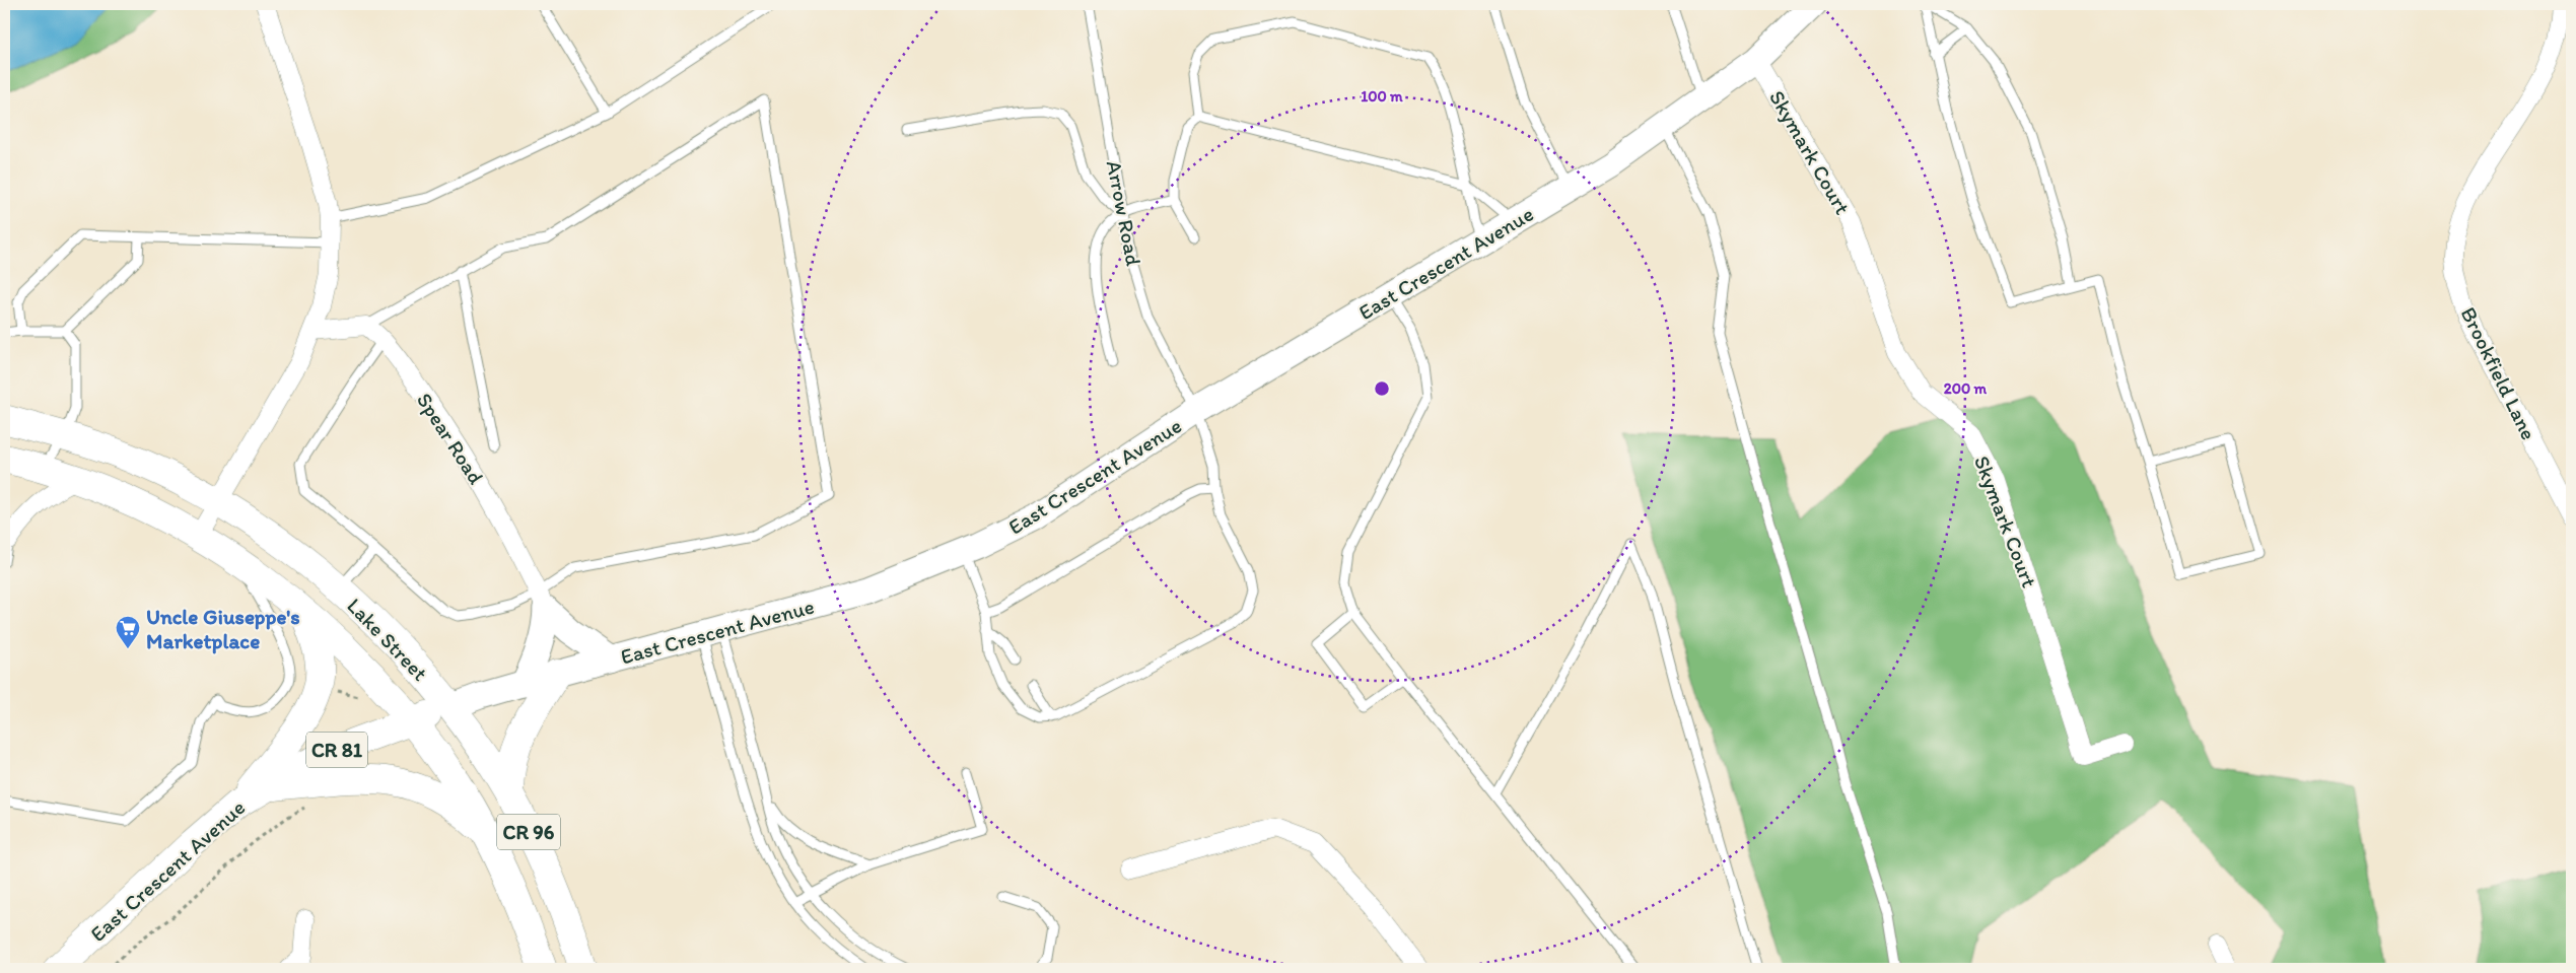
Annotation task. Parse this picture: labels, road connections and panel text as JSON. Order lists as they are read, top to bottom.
{
  "streets": {
    "main road": [
      "East Crescent Avenue",
      "Lake Street",
      "CR 81",
      "CR 96"
    ],
    "street": ["Skymark Court", "Brookfield Lane", "Spear Road"],
    "lane": ["Arrow Road"]
  },
  "crossings": [
    ["Skymark Court", "East Crescent Avenue"],
    ["Arrow Road", "East Crescent Avenue"],
    ["East Crescent Avenue", "Lake Street"]
  ],
  "places": {
    "supermarket": ["Uncle Giuseppe's Marketplace"]
  },
  "rings": ["100 m", "200 m"]
}
